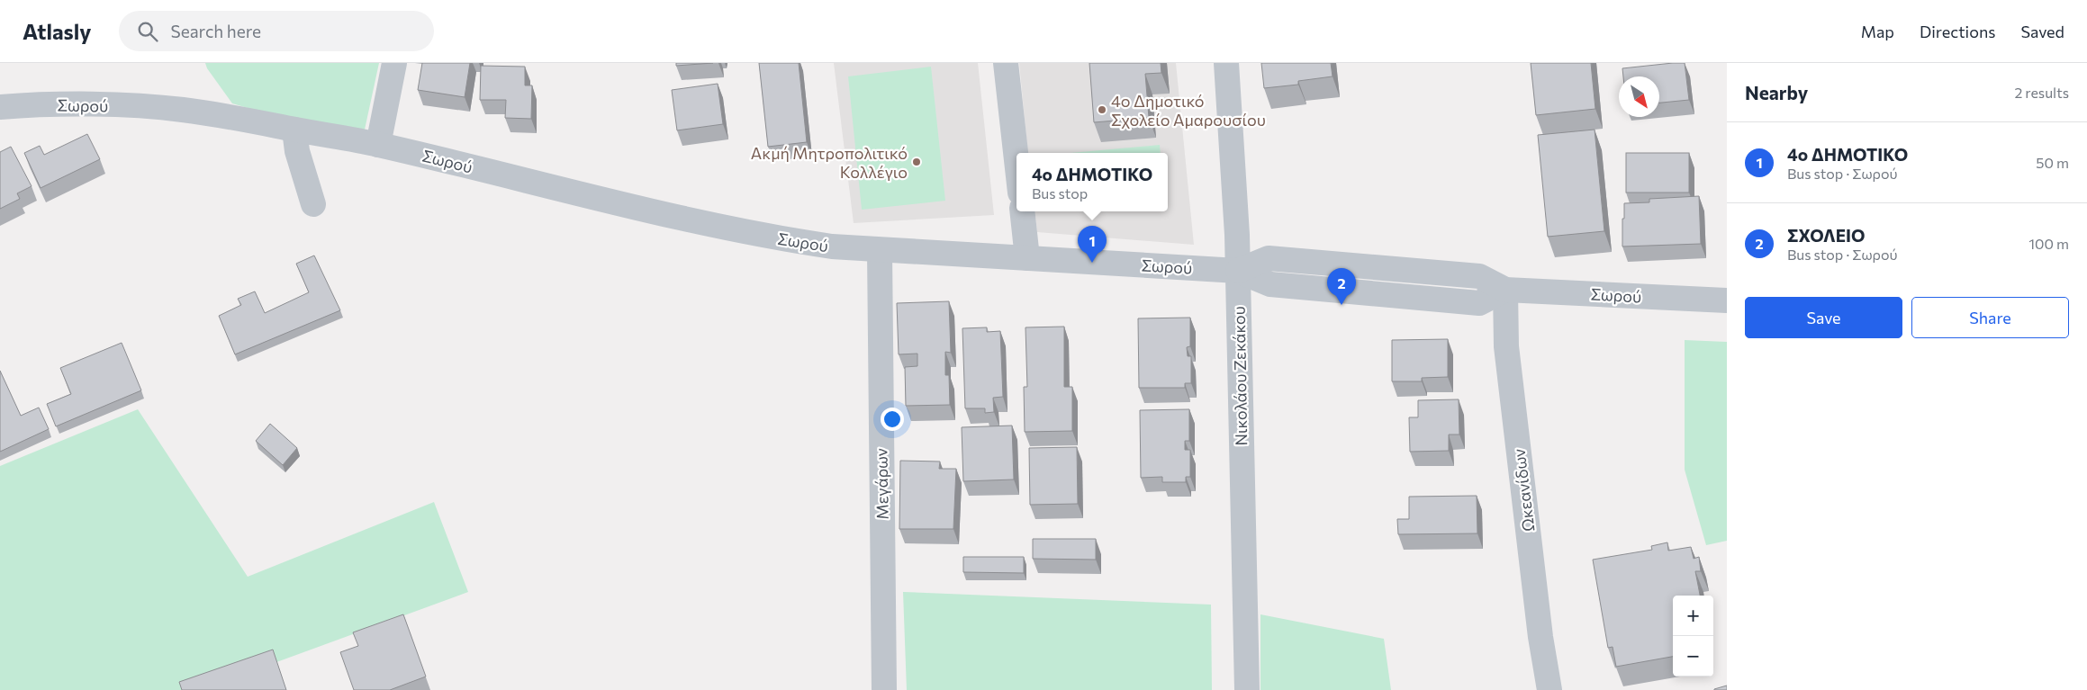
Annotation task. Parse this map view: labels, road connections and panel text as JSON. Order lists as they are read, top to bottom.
{
  "streets": {
    "street": [
      "Σωρού",
      "Νικολάου Ζεκάκου",
      "Μεγάρων",
      "Ωκεανίδων"
    ]
  },
  "crossings": [
    ["Σωρού", "Νικολάου Ζεκάκου"],
    ["Σωρού", "Μεγάρων"],
    ["Σωρού", "Ωκεανίδων"]
  ],
  "places": ["4ο Δημοτικό Σχολείο Αμαρουσίου", "Ακμή Μητροπολιτικό Κολλέγιο"],
  "north": "bottom right",
  "page": {
    "header": "Atlasly",
    "search": "Search here",
    "nav": ["Map", "Directions", "Saved"],
    "heading": ["Nearby", "2 results"],
    "list": [
      {
        "mark": "1",
        "name": "4ο ΔΗΜΟΤΙΚΟ",
        "note": "Bus stop · Σωρού",
        "value": "50 m"
      },
      {
        "mark": "2",
        "name": "ΣΧΟΛΕΙΟ",
        "note": "Bus stop · Σωρού",
        "value": "100 m"
      }
    ],
    "popup": ["4ο ΔΗΜΟΤΙΚΟ", "Bus stop"],
    "pins": ["1", "2"],
    "buttons": ["Save", "Share"],
    "map_buttons": ["+", "−"]
  }
}
